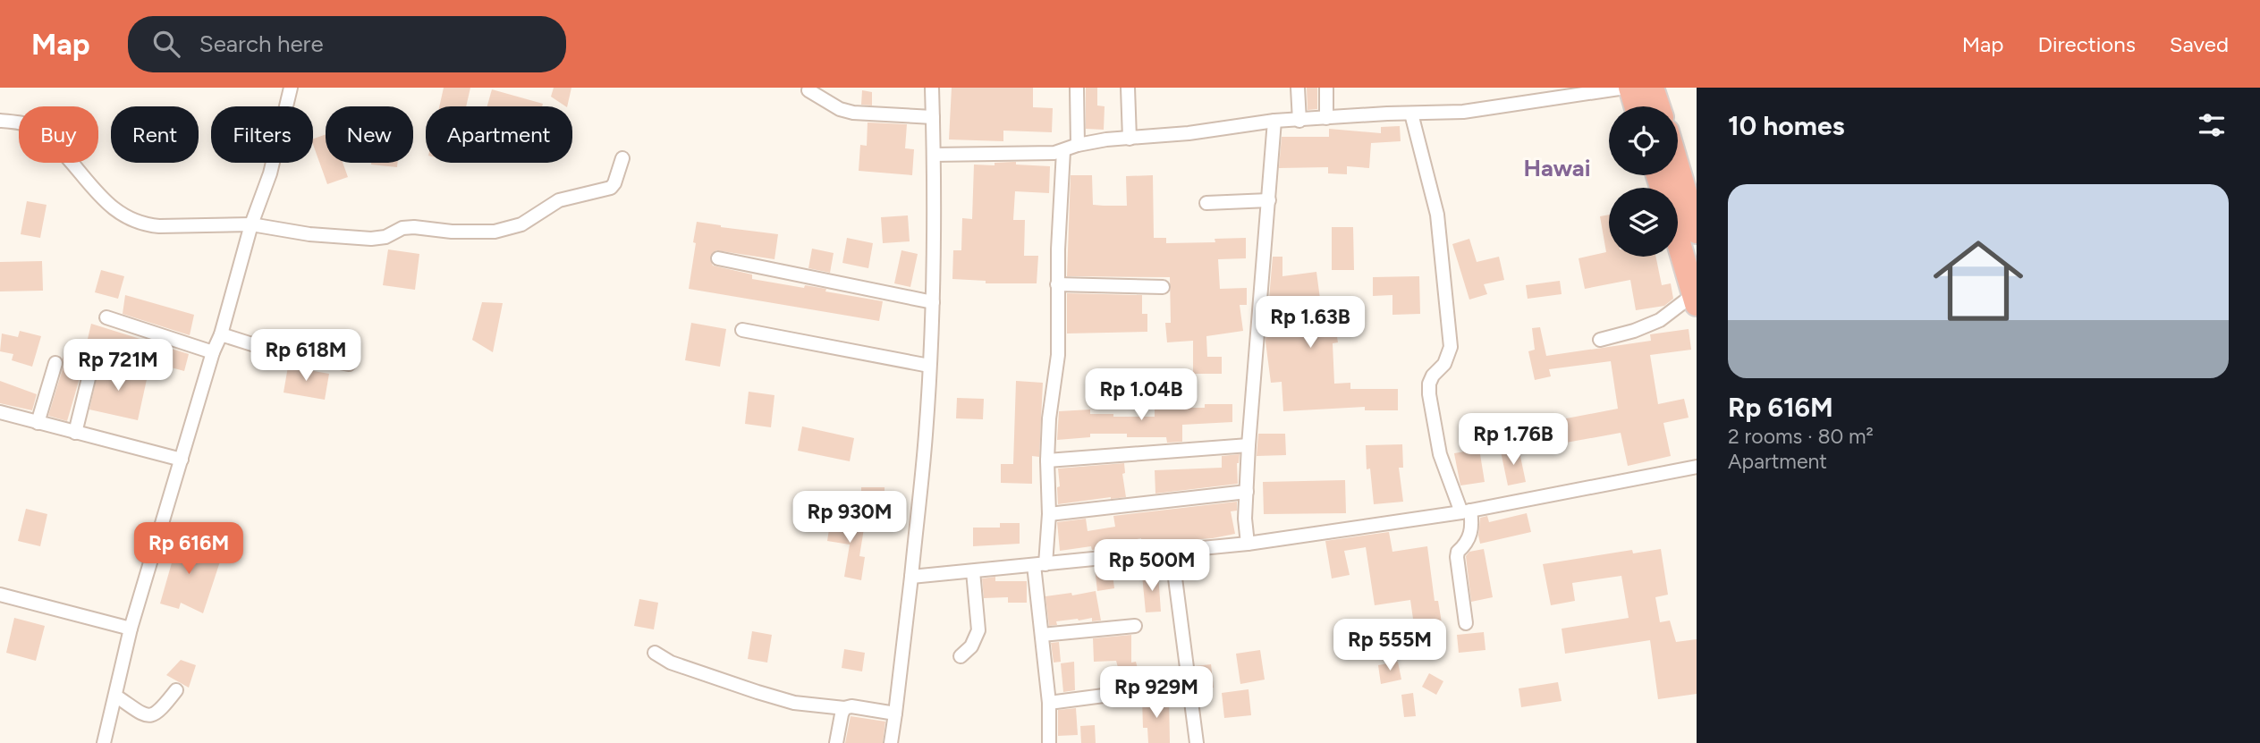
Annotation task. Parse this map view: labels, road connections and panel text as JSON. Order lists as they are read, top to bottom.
{
  "districts": ["Hawai"],
  "page": {
    "header": "Map",
    "search": "Search here",
    "nav": ["Map", "Directions", "Saved"],
    "heading": "10 homes",
    "chip": [
      "Buy",
      "Rent",
      "Filters",
      "New",
      "Apartment"
    ],
    "list": [
      {
        "name": "Rp 616M",
        "note": "2 rooms · 80 m² · Apartment"
      }
    ],
    "price": [
      "Rp 1.63B",
      "Rp 618M",
      "Rp 721M",
      "Rp 1.04B",
      "Rp 1.76B",
      "Rp 930M",
      "Rp 616M",
      "Rp 500M",
      "Rp 555M",
      "Rp 929M"
    ]
  }
}
